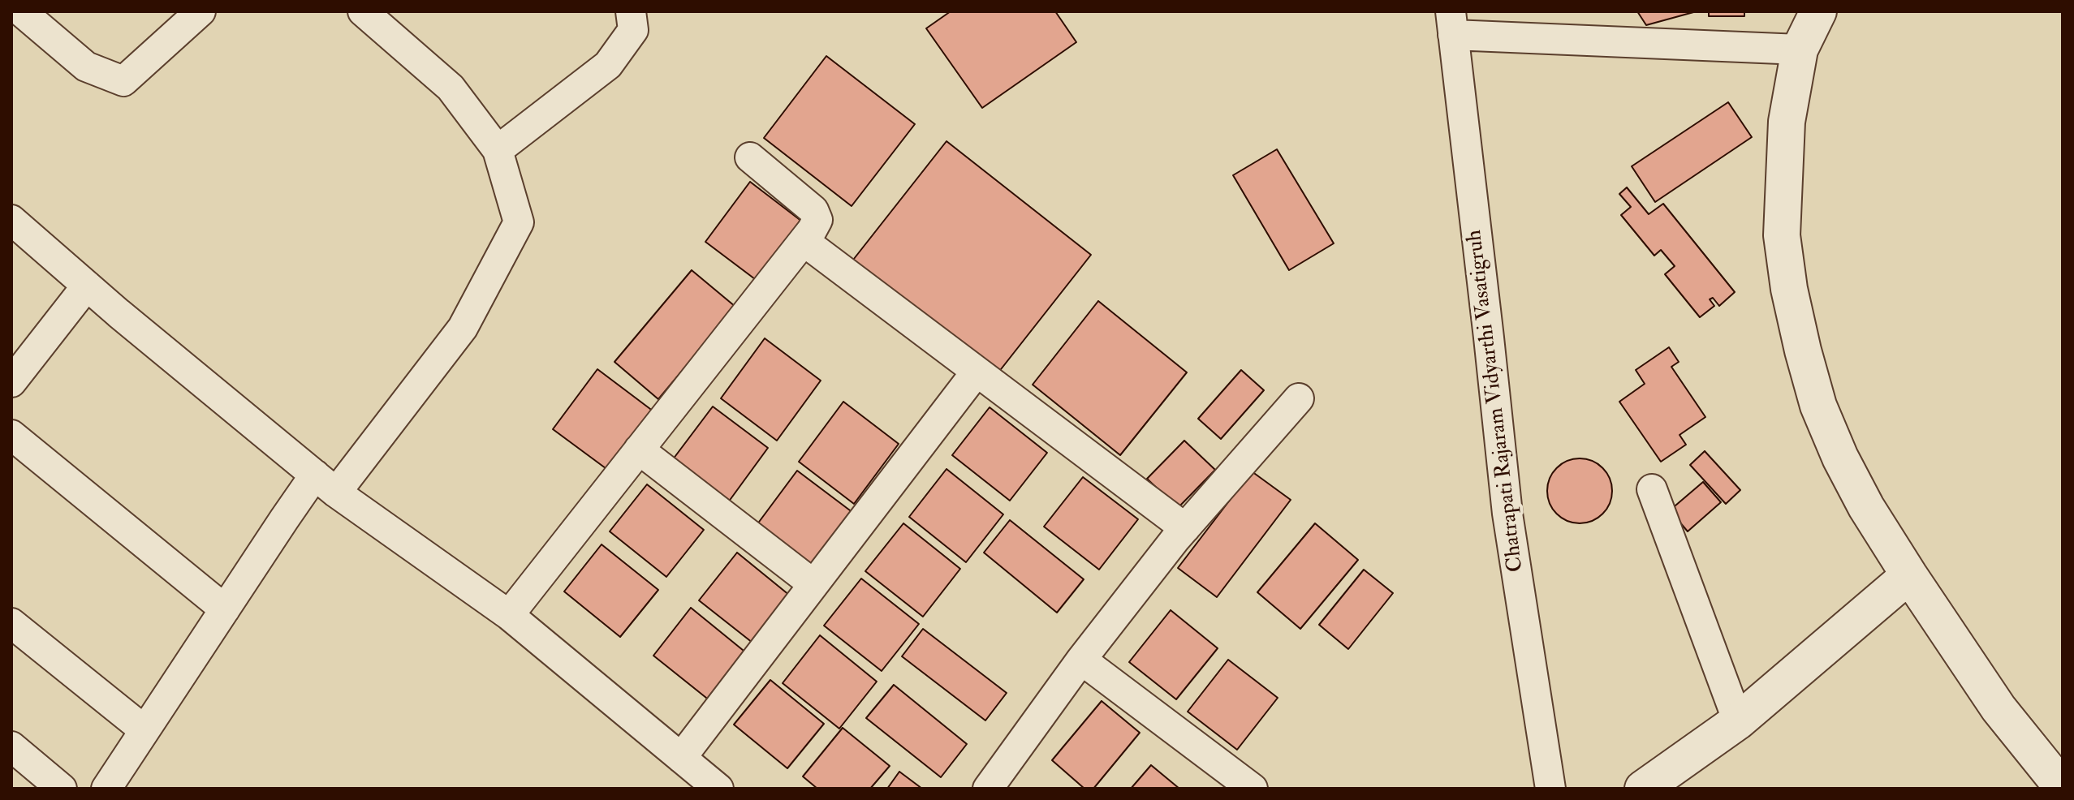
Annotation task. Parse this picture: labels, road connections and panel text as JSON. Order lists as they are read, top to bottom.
{
  "streets": {
    "street": ["Chatrapati Rajaram Vidyarthi Vasatigruh"]
  }
}
